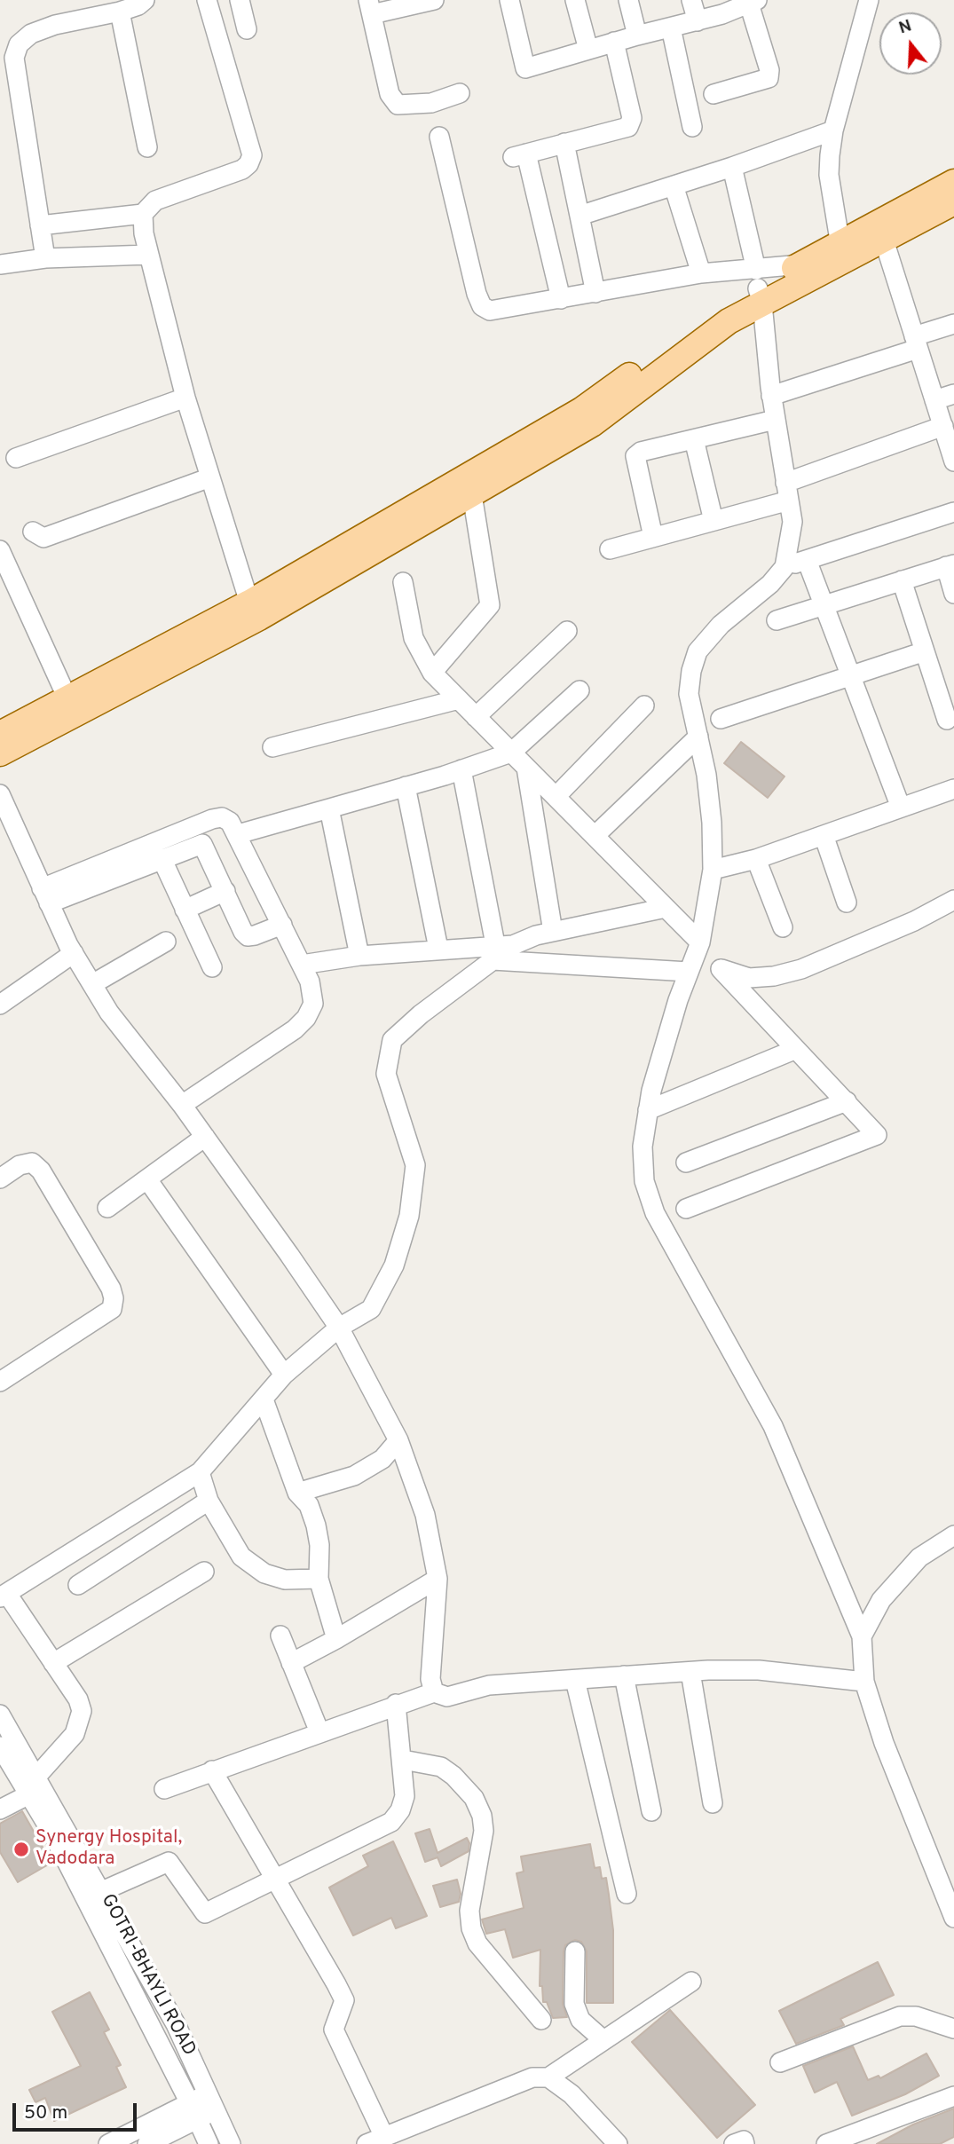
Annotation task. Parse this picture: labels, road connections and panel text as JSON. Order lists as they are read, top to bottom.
{
  "streets": {
    "street": ["GOTRI-BHAYLI ROAD"]
  },
  "places": ["Synergy Hospital, Vadodara"],
  "scale_bar": "50 m",
  "north": "top"
}
